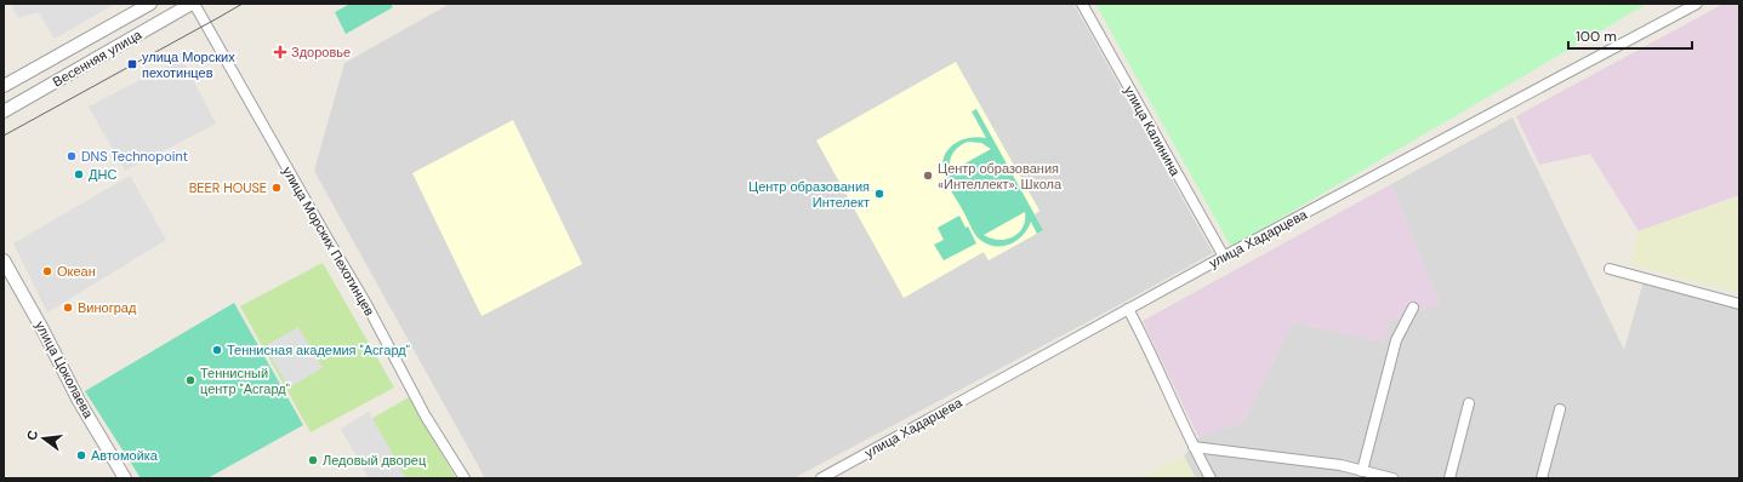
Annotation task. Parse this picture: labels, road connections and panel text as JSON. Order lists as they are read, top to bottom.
{
  "streets": {
    "street": [
      "Весенняя улица",
      "улица Калинина",
      "улица Хадарцева",
      "улица Морских Пехотинцев",
      "улица Цоколаева"
    ]
  },
  "crossings": [
    ["Весенняя улица", "улица Морских Пехотинцев"],
    ["улица Калинина", "улица Хадарцева"]
  ],
  "places": {
    "health": ["Здоровье"],
    "transit": ["улица Морских пехотинцев"],
    "other": [
      "DNS Technopoint",
      "ДНС",
      "Центр образования «Интеллект». Школа",
      "BEER HOUSE",
      "Центр образования Интелект",
      "Океан",
      "Виноград",
      "Теннисная академия \"Асгард\"",
      "Теннисный центр \"Асгард\"",
      "Автомойка",
      "Ледовый дворец"
    ]
  },
  "scale_bar": "100 m",
  "north": "left"
}
